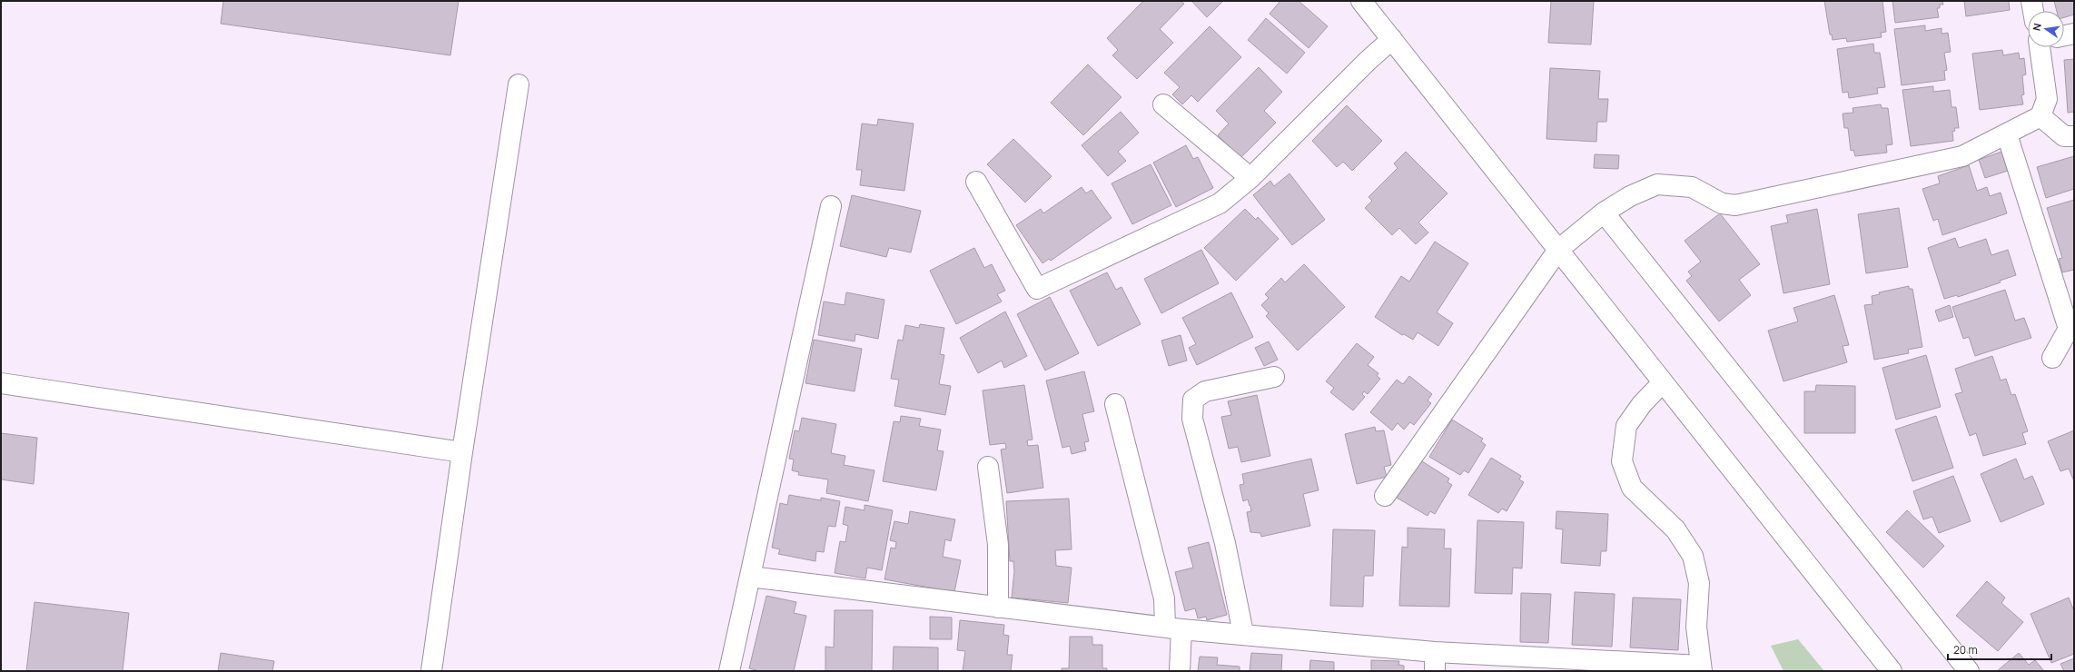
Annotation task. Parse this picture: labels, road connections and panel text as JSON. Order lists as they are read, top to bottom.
{
  "scale_bar": "20 m",
  "north": "left"
}
